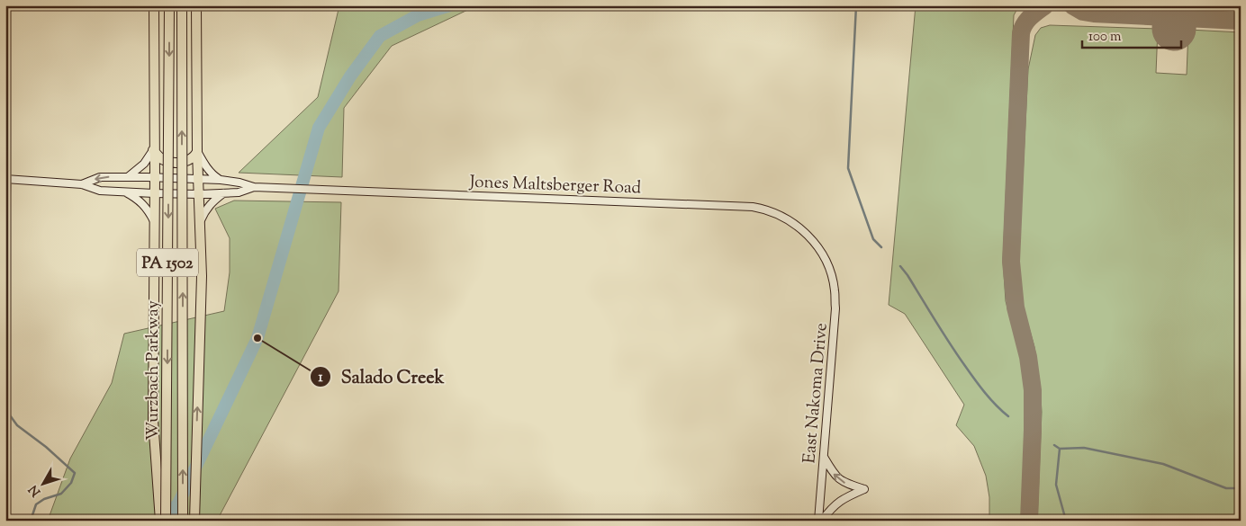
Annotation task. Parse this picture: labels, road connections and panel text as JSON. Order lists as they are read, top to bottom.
{
  "streets": {
    "highway": ["PA 1502", "Wurzbach Parkway"],
    "main road": ["Jones Maltsberger Road", "East Nakoma Drive"]
  },
  "crossings": [
    ["Jones Maltsberger Road", "East Nakoma Drive"]
  ],
  "places": ["Salado Creek"],
  "scale_bar": "100 m",
  "north": "bottom left"
}
